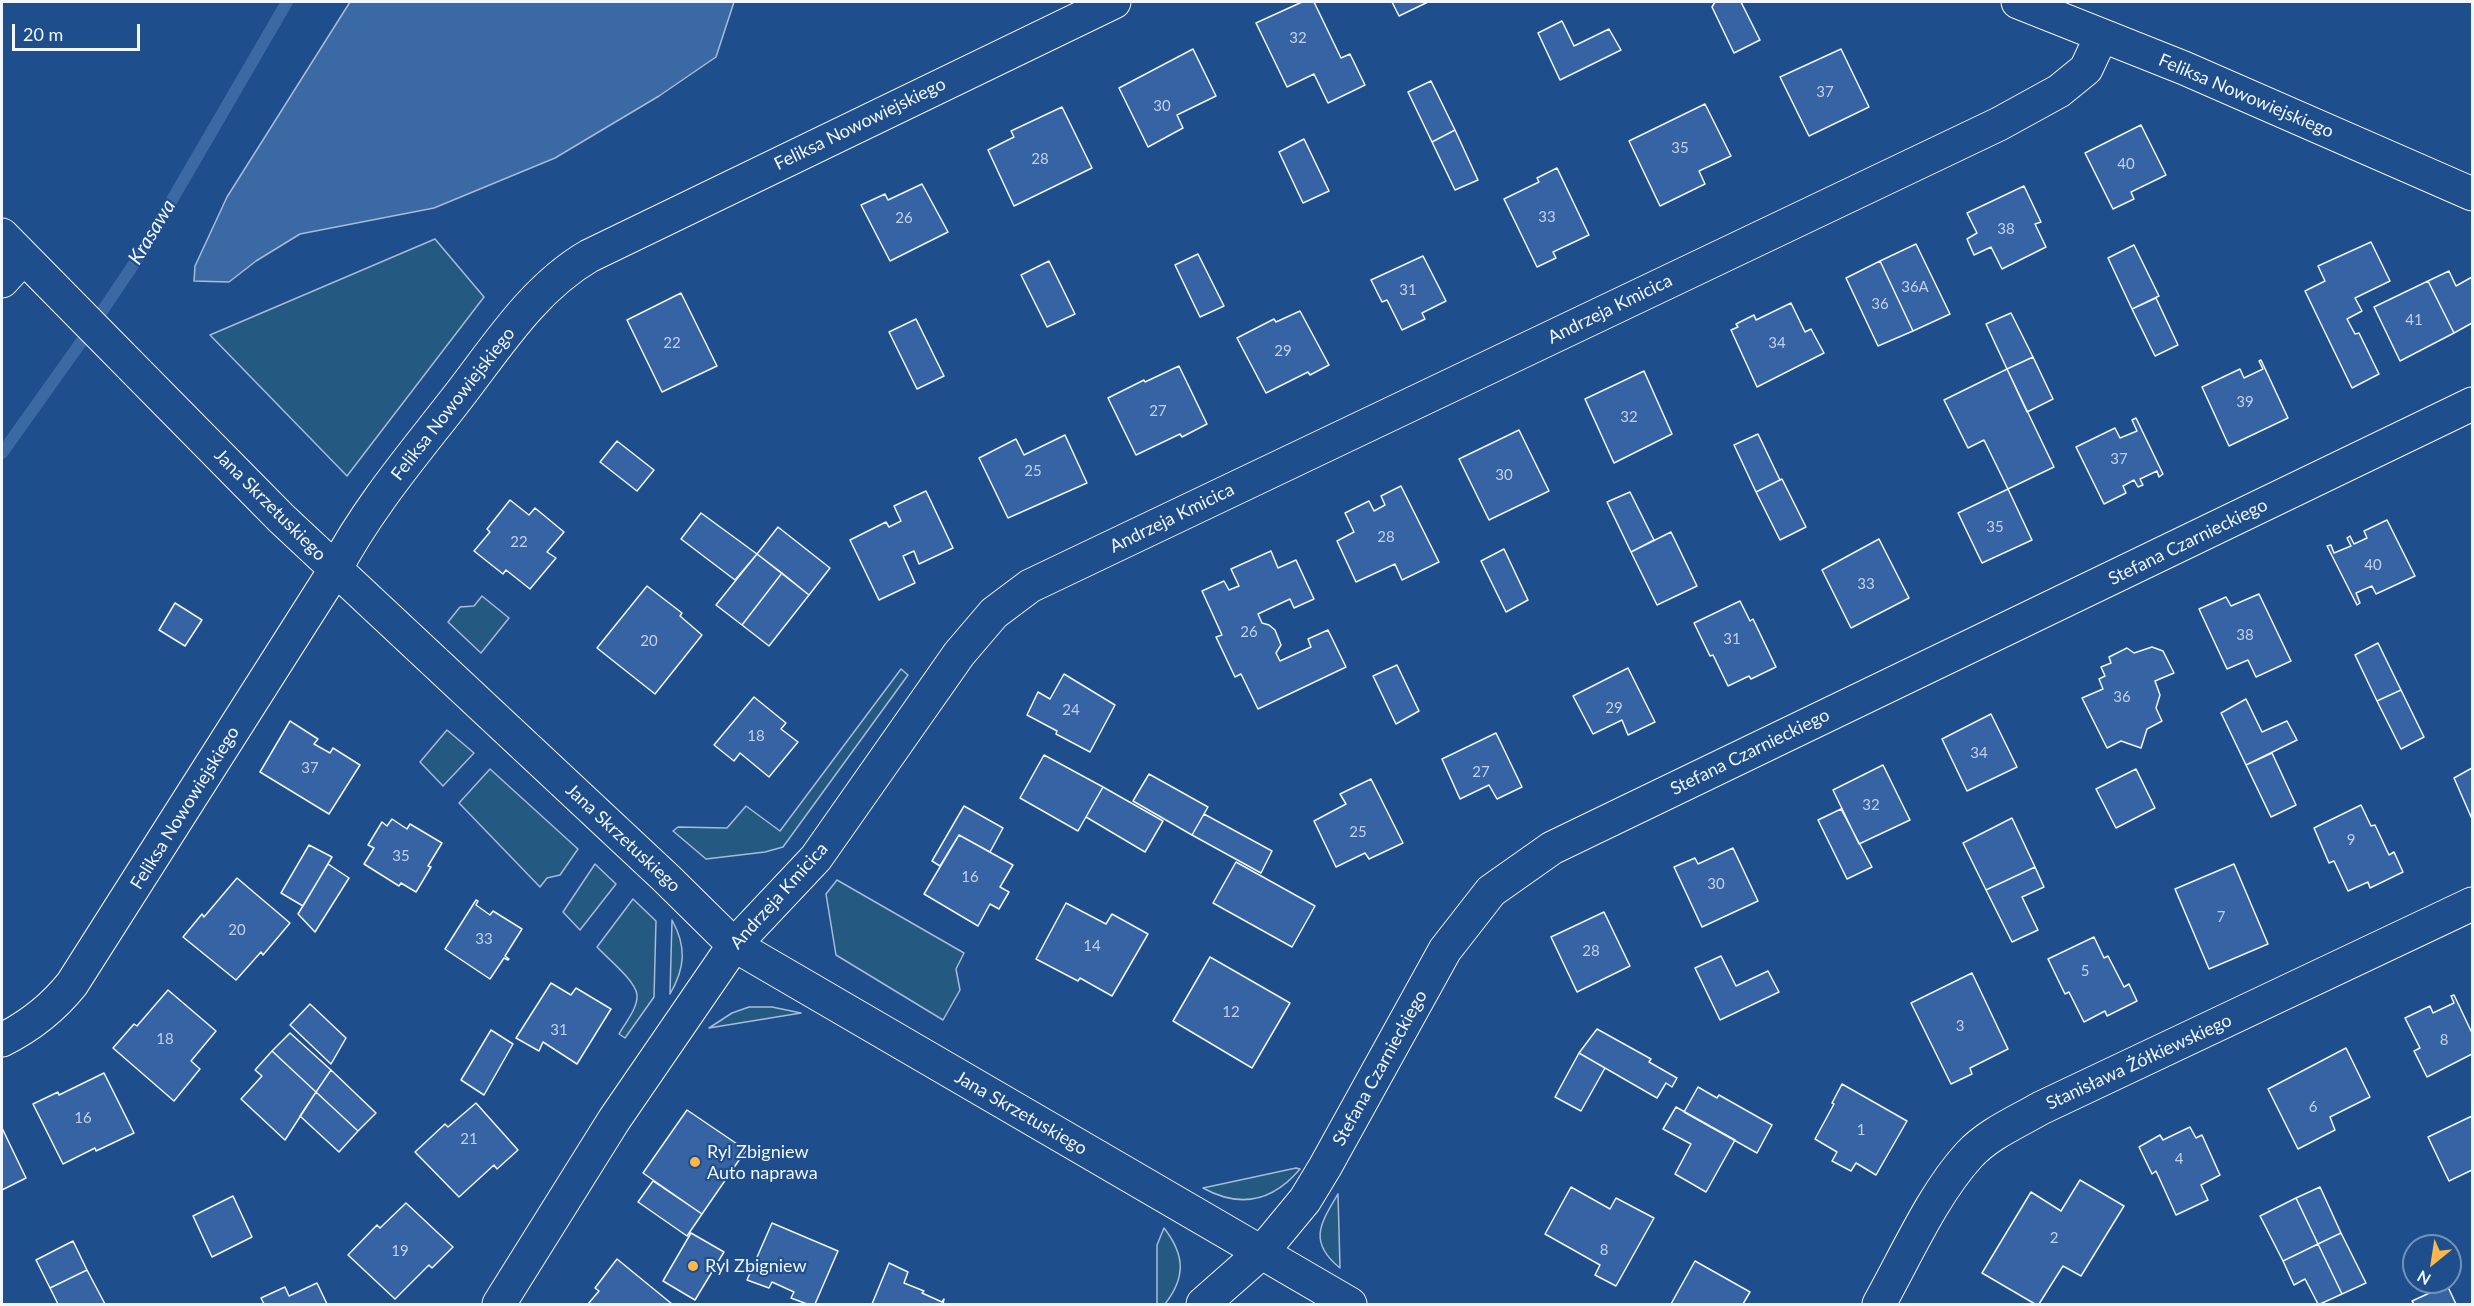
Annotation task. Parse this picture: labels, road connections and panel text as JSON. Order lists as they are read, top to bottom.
{
  "streets": {
    "street": [
      "Feliksa Nowowiejskiego",
      "Andrzeja Kmicica",
      "Jana Skrzetuskiego",
      "Stefana Czarnieckiego",
      "Stanisława Żółkiewskiego"
    ]
  },
  "crossings": [
    ["Feliksa Nowowiejskiego", "Andrzeja Kmicica"],
    ["Feliksa Nowowiejskiego", "Jana Skrzetuskiego"],
    ["Andrzeja Kmicica", "Jana Skrzetuskiego"],
    ["Jana Skrzetuskiego", "Stefana Czarnieckiego"]
  ],
  "water": ["Krasawa"],
  "places": ["Ryl Zbigniew Auto naprawa", "Ryl Zbigniew"],
  "house_numbers": [
    "32",
    "37",
    "30",
    "35",
    "28",
    "40",
    "33",
    "26",
    "38",
    "36A",
    "31",
    "36",
    "41",
    "22",
    "34",
    "29",
    "39",
    "27",
    "32",
    "37",
    "25",
    "30",
    "35",
    "28",
    "22",
    "40",
    "33",
    "26",
    "38",
    "31",
    "20",
    "36",
    "29",
    "24",
    "18",
    "34",
    "37",
    "27",
    "32",
    "25",
    "9",
    "35",
    "16",
    "30",
    "7",
    "20",
    "33",
    "14",
    "28",
    "5",
    "12",
    "3",
    "31",
    "18",
    "8",
    "6",
    "16",
    "1",
    "21",
    "4",
    "2",
    "8",
    "19"
  ],
  "scale_bar": "20 m",
  "north": "bottom left"
}
